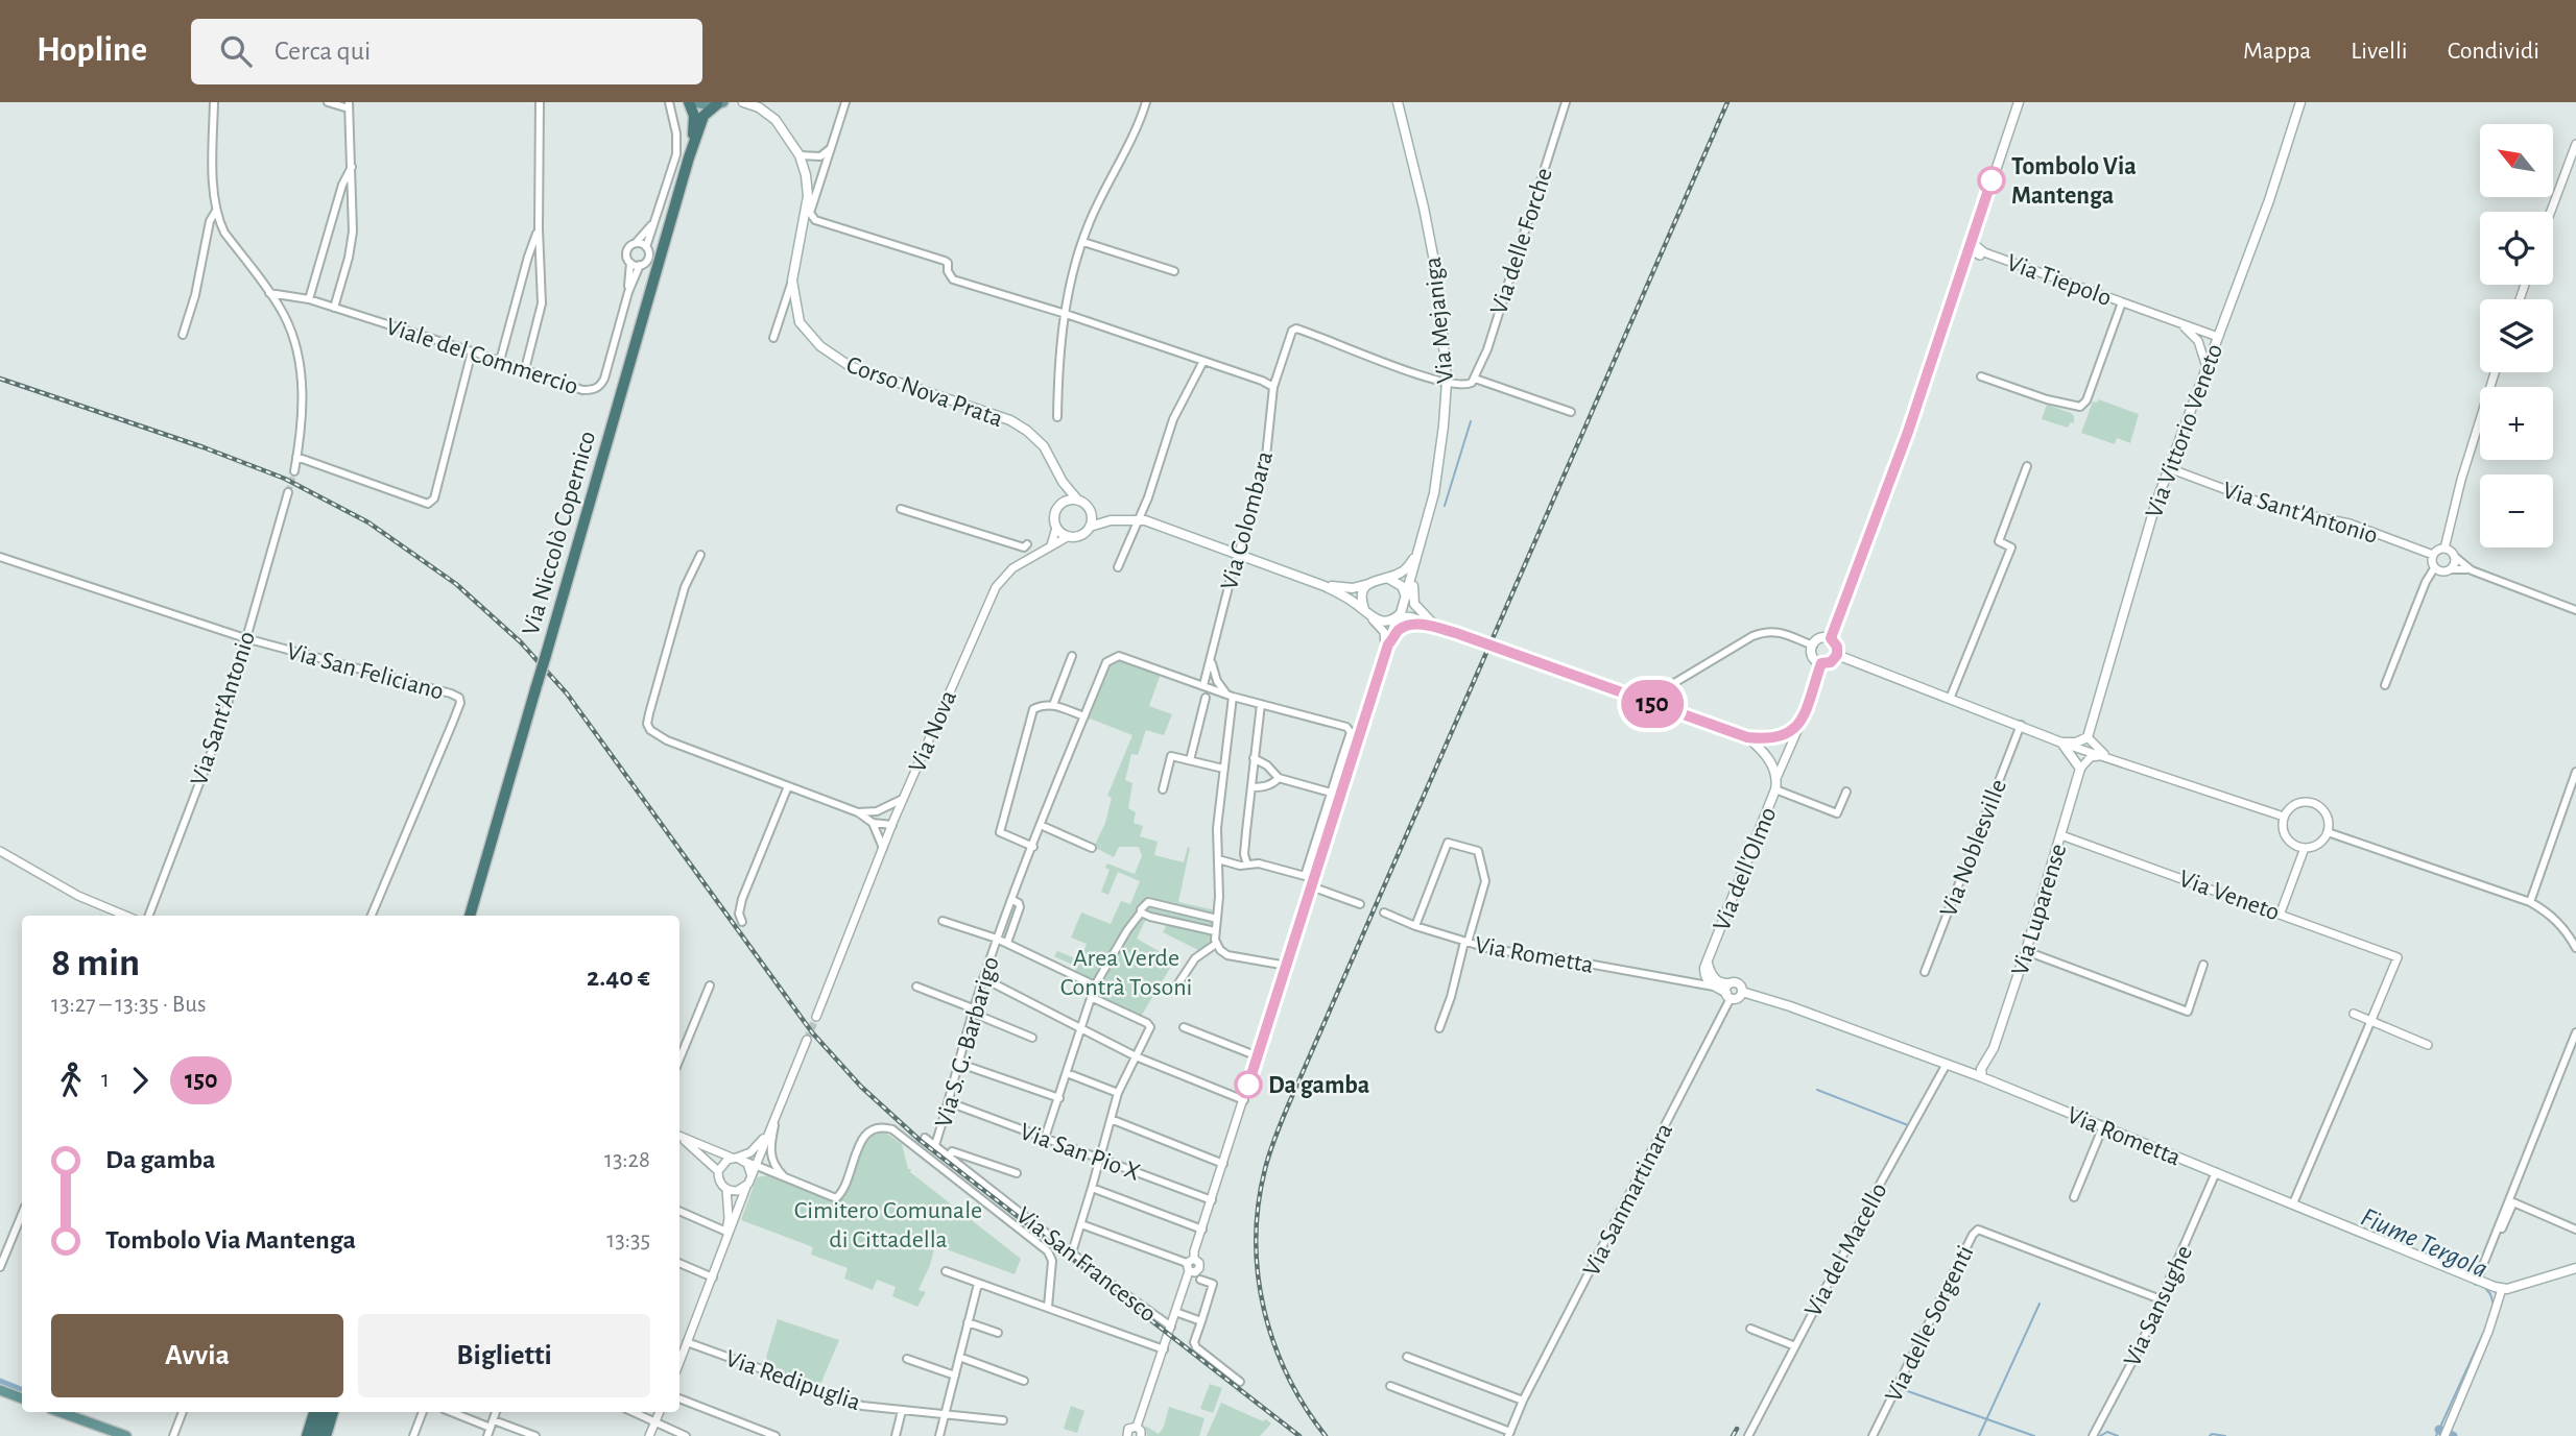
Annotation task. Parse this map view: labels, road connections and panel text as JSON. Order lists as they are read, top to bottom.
{
  "streets": {
    "highway": ["Via Niccolò Copernico"],
    "main road": [
      "Via Mejaniga",
      "Corso Nova Prata",
      "Via Vittorio Veneto",
      "Via Nova",
      "Via dell'Olmo",
      "Via Luparense",
      "Via Rometta"
    ],
    "street": [
      "Via delle Forche",
      "Via Tiepolo",
      "Viale del Commercio",
      "Via Sant'Antonio",
      "Via Colombara",
      "Via San Feliciano",
      "Via Noblesville",
      "Via Veneto",
      "Via S. G. Barbarigo",
      "Via San Pio X",
      "Via Sanmartinara",
      "Via del Macello",
      "Via San Francesco",
      "Via Sansughe",
      "Via delle Sorgenti",
      "Via Redipuglia"
    ]
  },
  "crossings": [
    ["Via Tiepolo", "Via Vittorio Veneto"],
    ["Via Mejaniga", "Via Colombara"],
    ["Via Mejaniga", "Via Nova"],
    ["Via Mejaniga", "Via San Pio X"],
    ["Via Mejaniga", "Via San Francesco"],
    ["Corso Nova Prata", "Via Nova"],
    ["Via Vittorio Veneto", "Via Sant'Antonio"],
    ["Via Sant'Antonio", "Via San Feliciano"],
    ["Via Colombara", "Via Nova"],
    ["Via Colombara", "Via S. G. Barbarigo"],
    ["Via dell'Olmo", "Via Rometta"],
    ["Via Veneto", "Via Luparense"],
    ["Via Luparense", "Via Rometta"],
    ["Via Rometta", "Via Sanmartinara"],
    ["Via Rometta", "Via del Macello"],
    ["Via Rometta", "Via Sansughe"],
    ["Via S. G. Barbarigo", "Via San Pio X"],
    ["Via S. G. Barbarigo", "Via San Francesco"],
    ["Via Sansughe", "Via delle Sorgenti"]
  ],
  "water": ["Fiume Tergola"],
  "parks": ["Area Verde Contrà Tosoni", "Cimitero Comunale di Cittadella"],
  "places": ["Tombolo Via Mantenga", "Da gamba"],
  "lines": ["bus line 150"],
  "north": "top left",
  "page": {
    "header": "Hopline",
    "search": "Cerca qui",
    "nav": ["Mappa", "Livelli", "Condividi"],
    "on_map": "150",
    "map_buttons": ["+", "−"],
    "heading": ["8 min", "13:27 – 13:35 · Bus", "2.40 €"],
    "legs": ["1", "150"],
    "list": [
      {
        "name": "Da gamba",
        "value": "13:28"
      },
      {
        "name": "Tombolo Via Mantenga",
        "value": "13:35"
      }
    ],
    "buttons": ["Avvia", "Biglietti"]
  }
}
